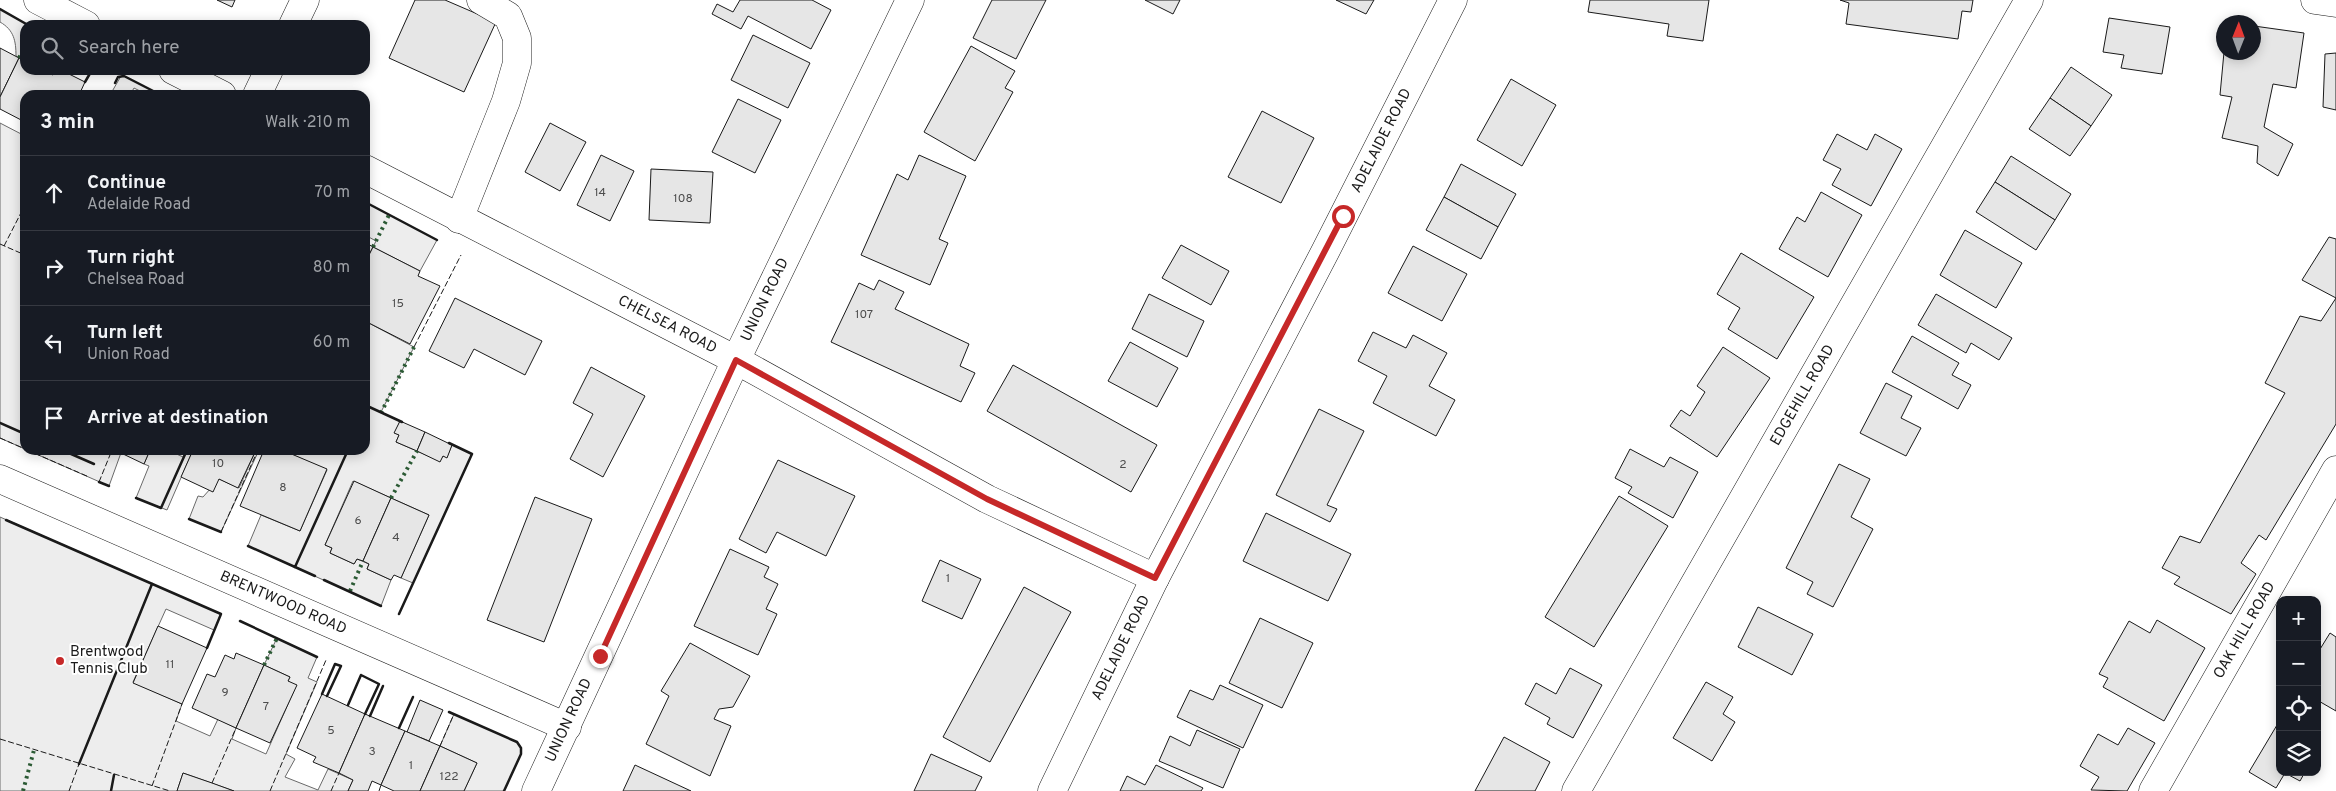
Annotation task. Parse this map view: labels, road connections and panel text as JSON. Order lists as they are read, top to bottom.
{
  "streets": {
    "street": [
      "ADELAIDE ROAD",
      "UNION ROAD",
      "CHELSEA ROAD",
      "EDGEHILL ROAD",
      "BRENTWOOD ROAD",
      "OAK HILL ROAD"
    ]
  },
  "crossings": [
    ["ADELAIDE ROAD", "CHELSEA ROAD"],
    ["UNION ROAD", "CHELSEA ROAD"],
    ["UNION ROAD", "BRENTWOOD ROAD"]
  ],
  "places": ["Brentwood Tennis Club"],
  "house_numbers": [
    "14",
    "108",
    "15",
    "107",
    "10",
    "2",
    "8",
    "6",
    "4",
    "1",
    "11",
    "9",
    "7",
    "5",
    "3",
    "1",
    "122"
  ],
  "north": "top",
  "page": {
    "search": "Search here",
    "heading": ["3 min", "Walk · 210 m"],
    "list": [
      ["Continue", "Adelaide Road", "70 m"],
      ["Turn right", "Chelsea Road", "80 m"],
      ["Turn left", "Union Road", "60 m"],
      "Arrive at destination"
    ],
    "map_buttons": ["+", "−"]
  }
}
